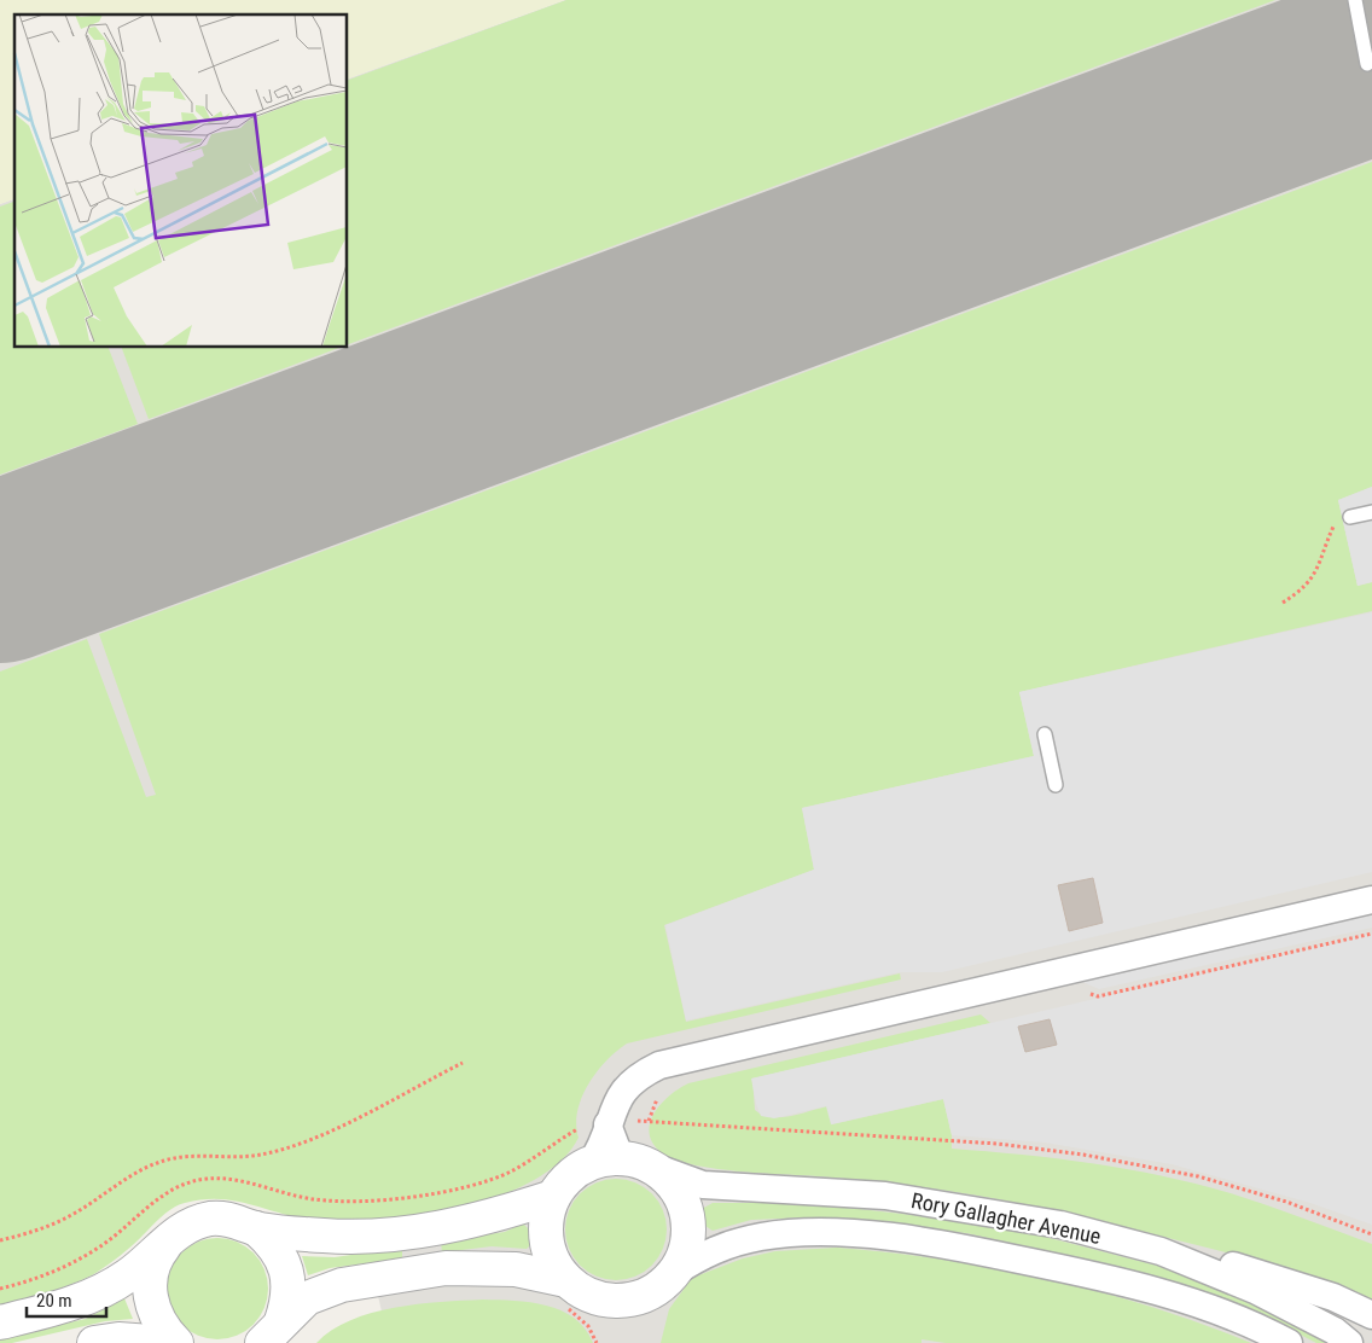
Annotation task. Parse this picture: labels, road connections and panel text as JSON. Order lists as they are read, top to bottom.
{
  "streets": {
    "street": ["Rory Gallagher Avenue"]
  },
  "scale_bar": "20 m"
}
